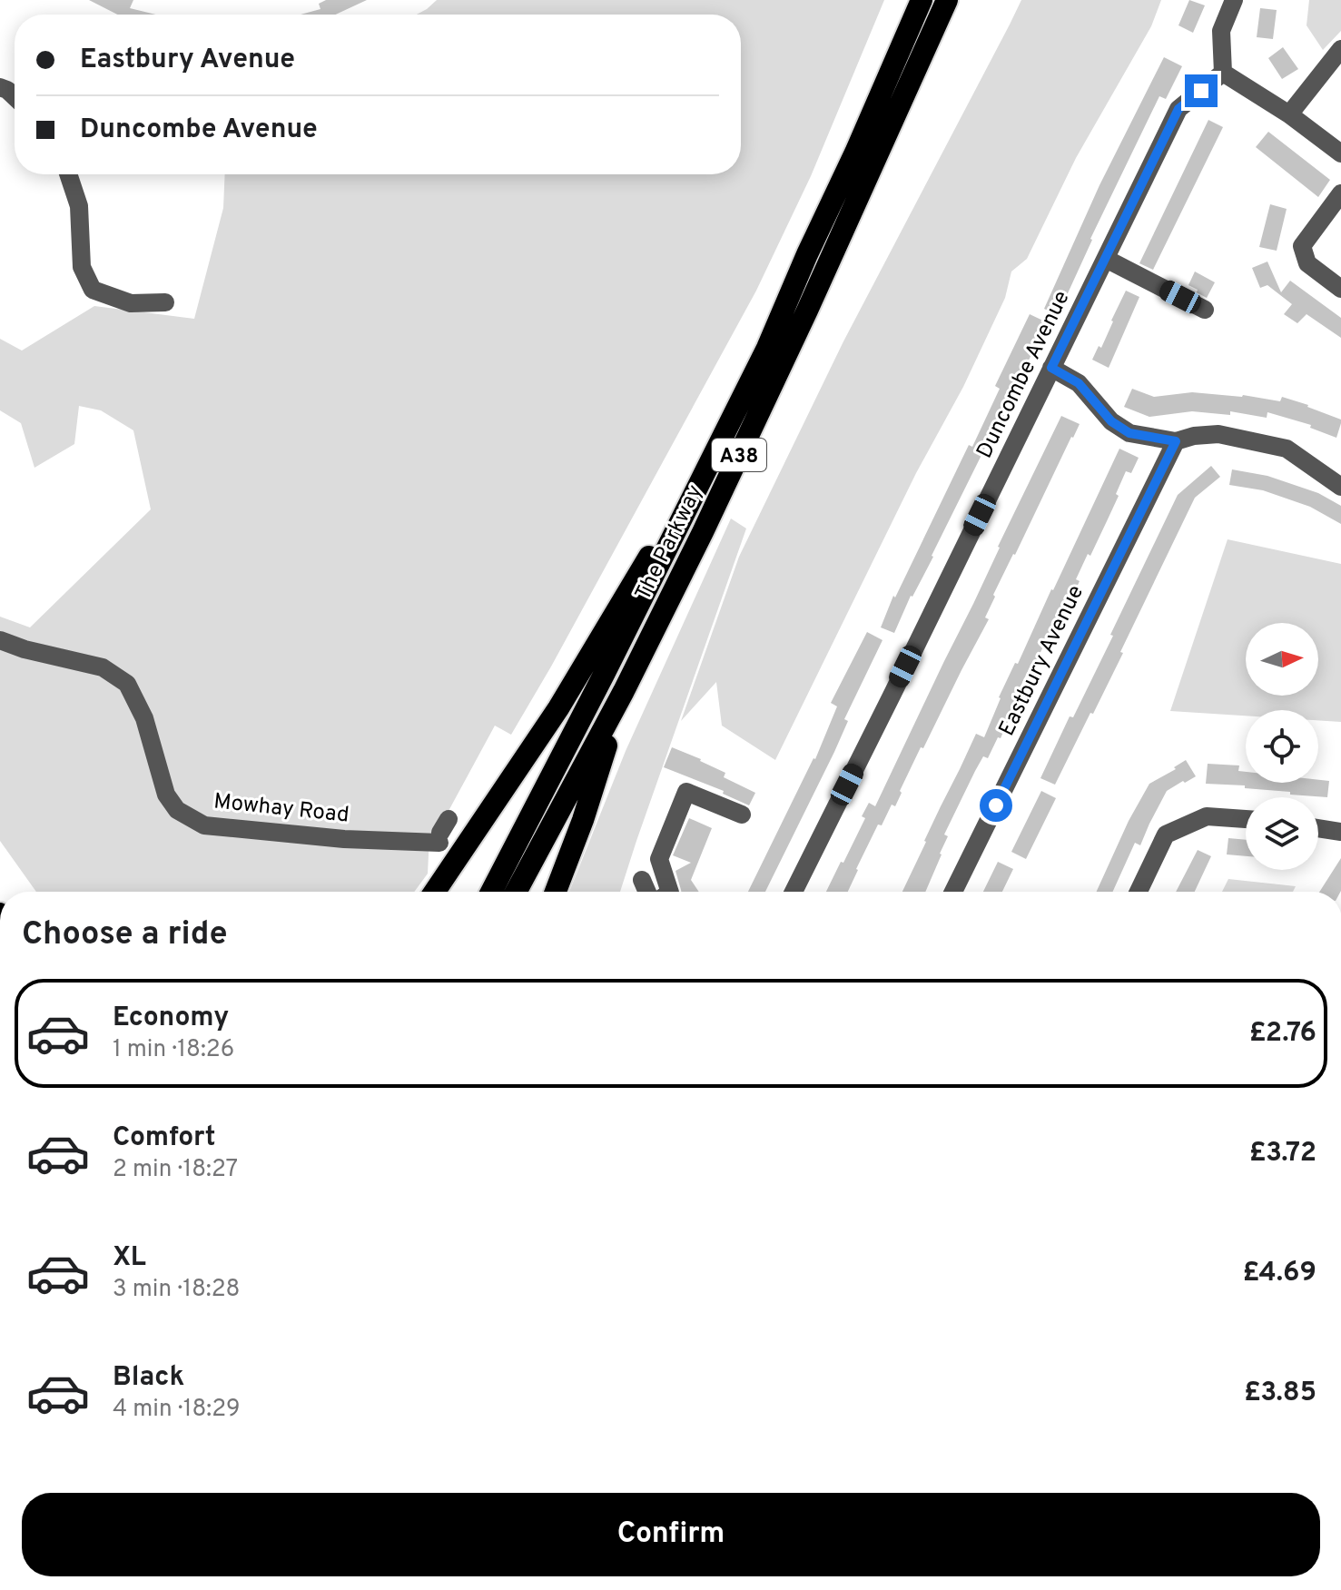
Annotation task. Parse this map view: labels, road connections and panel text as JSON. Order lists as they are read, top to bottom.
{
  "streets": {
    "highway": ["A38", "The Parkway"],
    "street": ["Duncombe Avenue", "Eastbury Avenue", "Mowhay Road"]
  },
  "crossings": [
    ["A38", "The Parkway"]
  ],
  "north": "right",
  "page": {
    "banner": ["Eastbury Avenue", "Duncombe Avenue"],
    "heading": "Choose a ride",
    "list": [
      {
        "name": "Economy",
        "note": "1 min · 18:26",
        "value": "£2.76"
      },
      {
        "name": "Comfort",
        "note": "2 min · 18:27",
        "value": "£3.72"
      },
      {
        "name": "XL",
        "note": "3 min · 18:28",
        "value": "£4.69"
      },
      {
        "name": "Black",
        "note": "4 min · 18:29",
        "value": "£3.85"
      }
    ],
    "buttons": "Confirm"
  }
}
